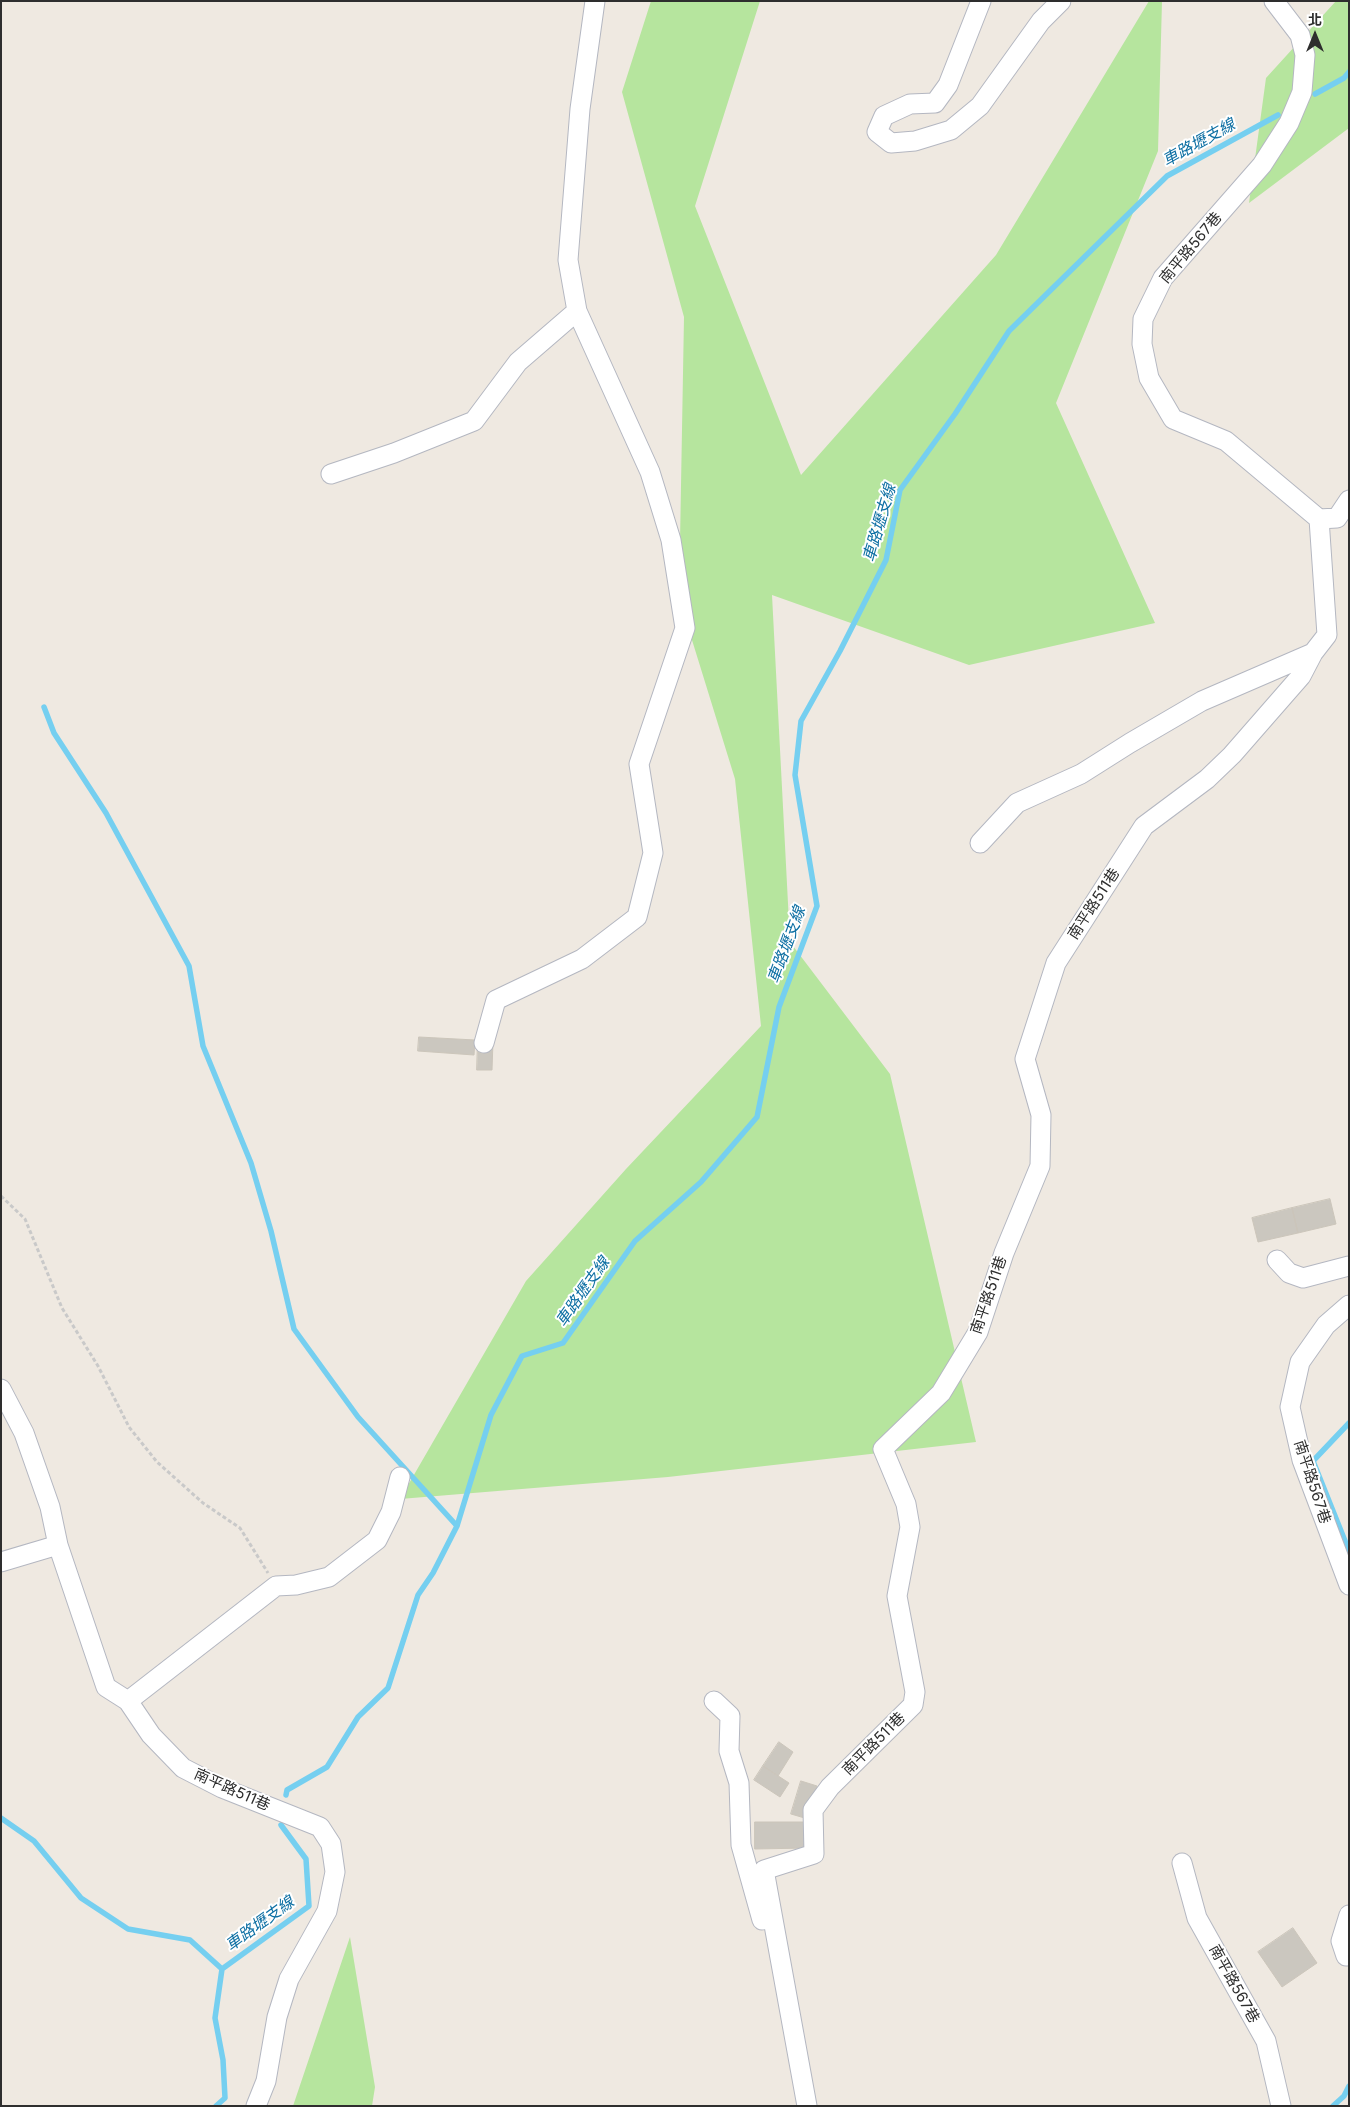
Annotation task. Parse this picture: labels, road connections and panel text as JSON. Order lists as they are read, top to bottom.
{
  "streets": {
    "lane": ["南平路567巷", "南平路511巷"]
  },
  "water": ["車路壢支線"],
  "north": "top"
}
